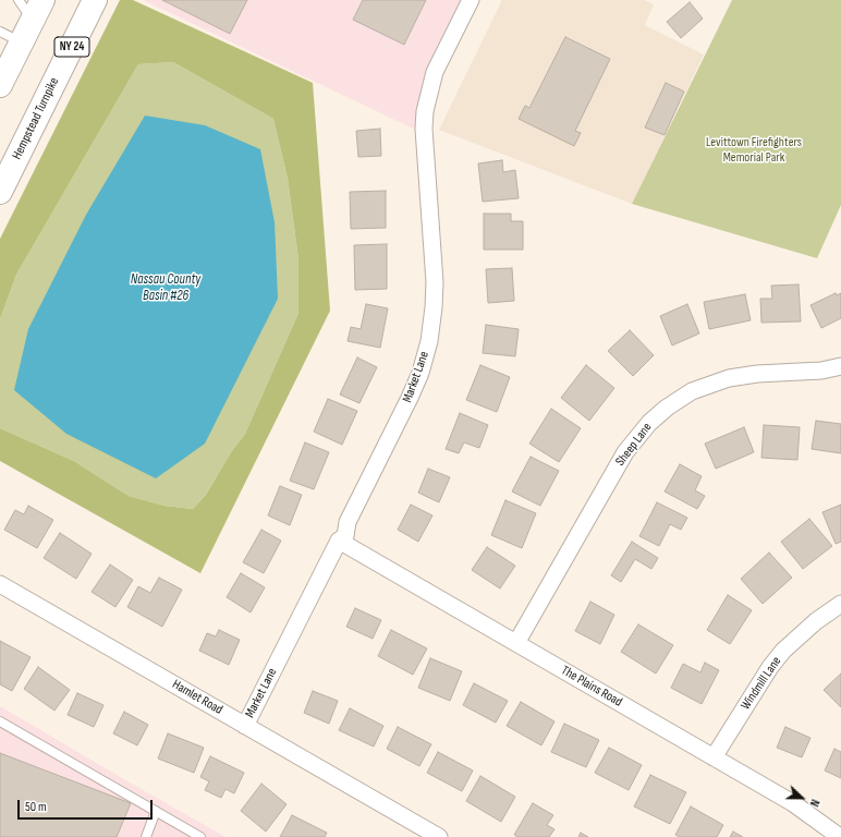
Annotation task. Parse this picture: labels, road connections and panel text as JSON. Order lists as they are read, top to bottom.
{
  "streets": {
    "main road": ["NY 24", "Hempstead Turnpike"],
    "street": [
      "Market Lane",
      "Sheep Lane",
      "Windmill Lane",
      "The Plains Road",
      "Hamlet Road"
    ]
  },
  "crossings": [
    ["Market Lane", "The Plains Road"],
    ["Market Lane", "Hamlet Road"],
    ["Sheep Lane", "The Plains Road"],
    ["Windmill Lane", "The Plains Road"]
  ],
  "water": ["Nassau County Basin #26"],
  "parks": ["Levittown Firefighters Memorial Park"],
  "scale_bar": "50 m",
  "north": "right"
}
